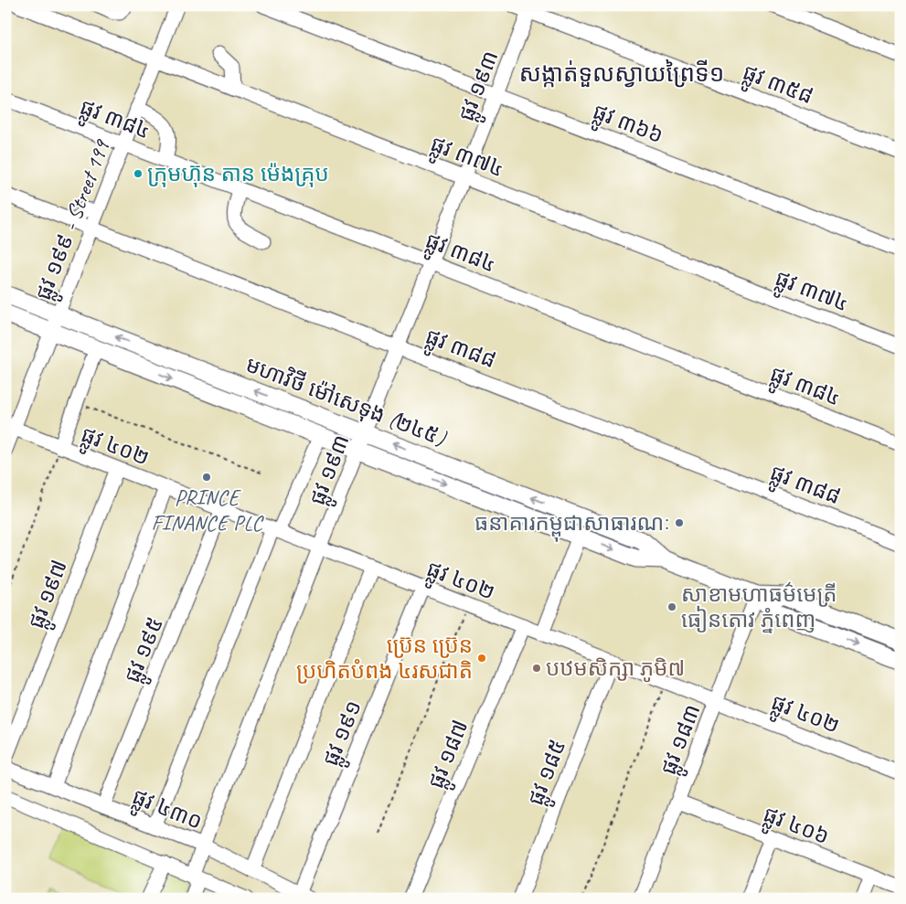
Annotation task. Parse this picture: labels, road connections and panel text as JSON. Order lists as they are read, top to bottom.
{
  "streets": {
    "main road": ["មហាវិថី ម៉ៅសេទុង (២៤៥)"],
    "street": [
      "ផ្លូវ ៣៥៨",
      "ផ្លូវ ១៩៣",
      "ផ្លូវ ៣៨៤",
      "ផ្លូវ ៣៦៦",
      "ផ្លូវ ៣៧៤",
      "ផ្លូវ ១៩៩ - Street 199",
      "ផ្លូវ ៣៨៨",
      "ផ្លូវ ៤០២",
      "ផ្លូវ ១៩៧",
      "ផ្លូវ ១៩៥",
      "ផ្លូវ ១៩១",
      "ផ្លូវ ១៨៣",
      "ផ្លូវ ១៨៧",
      "ផ្លូវ ១៨៥",
      "ផ្លូវ ៤៣០",
      "ផ្លូវ ៤០៦"
    ]
  },
  "crossings": [
    ["ផ្លូវ ៣៥៨", "ផ្លូវ ១៩៣"],
    ["ផ្លូវ ១៩៣", "ផ្លូវ ៣៨៤"],
    ["ផ្លូវ ១៩៣", "ផ្លូវ ៣៦៦"],
    ["ផ្លូវ ១៩៣", "ផ្លូវ ៣៧៤"],
    ["ផ្លូវ ១៩៣", "ផ្លូវ ៣៨៨"],
    ["ផ្លូវ ១៩៣", "មហាវិថី ម៉ៅសេទុង (២៤៥)"],
    ["ផ្លូវ ១៩៣", "ផ្លូវ ៤០២"],
    ["ផ្លូវ ១៩៣", "ផ្លូវ ៤៣០"],
    ["ផ្លូវ ៣៨៤", "ផ្លូវ ១៩៩ - Street 199"],
    ["ផ្លូវ ៣៧៤", "ផ្លូវ ១៩៩ - Street 199"],
    ["ផ្លូវ ១៩៩ - Street 199", "ផ្លូវ ៣៨៨"],
    ["ផ្លូវ ១៩៩ - Street 199", "មហាវិថី ម៉ៅសេទុង (២៤៥)"],
    ["ផ្លូវ ១៩៩ - Street 199", "ផ្លូវ ៤០២"],
    ["មហាវិថី ម៉ៅសេទុង (២៤៥)", "ផ្លូវ ១៨៣"],
    ["ផ្លូវ ៤០២", "ផ្លូវ ១៩៧"],
    ["ផ្លូវ ៤០២", "ផ្លូវ ១៩៥"],
    ["ផ្លូវ ៤០២", "ផ្លូវ ១៩១"],
    ["ផ្លូវ ៤០២", "ផ្លូវ ១៨៣"],
    ["ផ្លូវ ៤០២", "ផ្លូវ ១៨៧"],
    ["ផ្លូវ ៤០២", "ផ្លូវ ១៨៥"],
    ["ផ្លូវ ១៩៥", "ផ្លូវ ៤៣០"],
    ["ផ្លូវ ១៩១", "ផ្លូវ ៤៣០"],
    ["ផ្លូវ ១៨៣", "ផ្លូវ ៤០៦"]
  ],
  "districts": ["សង្កាត់ទួលស្វាយព្រៃទី១"],
  "places": [
    "ក្រុមហ៊ុន តាន ម៉េងគ្រុប",
    "PRINCE FINANCE PLC",
    "ធនាគារកម្ពុជាសាធារណៈ",
    "សាខាមហាធម៌មេត្រី ធៀនតោវ ភ្នំពេញ",
    "ប្រ៊េន ប្រ៊េន ប្រហិតបំពង ៤រសជាតិ",
    "បឋមសិក្សា ភូមិ៧"
  ]
}
